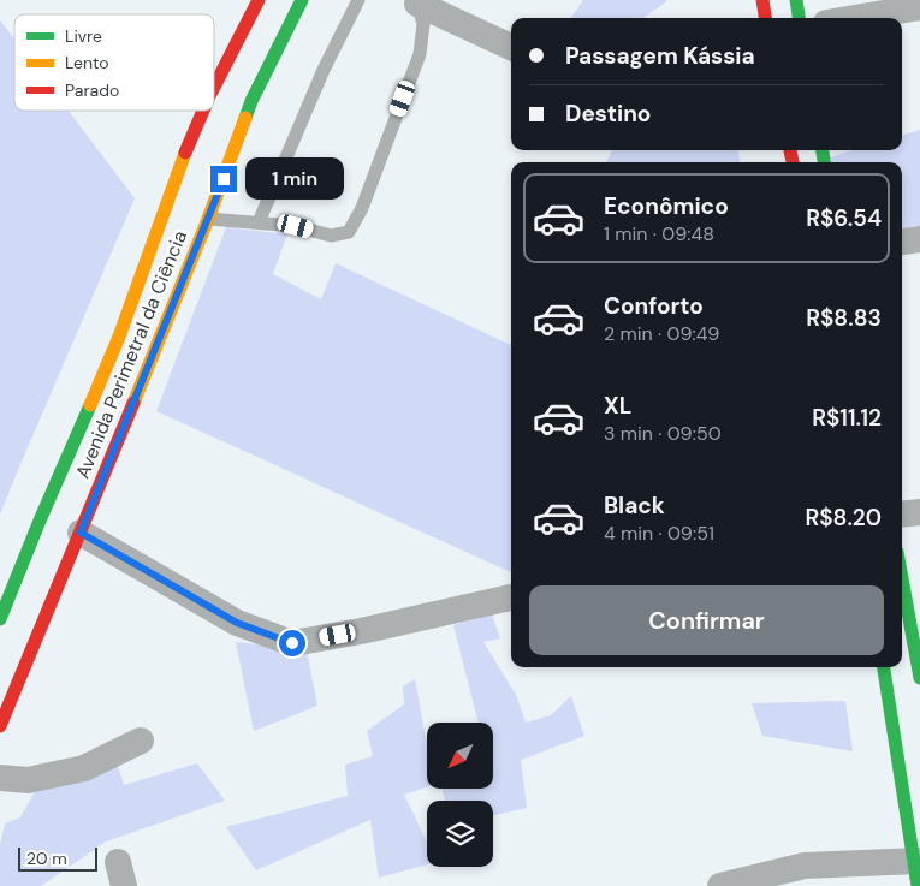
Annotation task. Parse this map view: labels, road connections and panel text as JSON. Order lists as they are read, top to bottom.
{
  "streets": {
    "main road": ["Avenida Perimetral da Ciência"]
  },
  "legend": ["Livre", "Lento", "Parado"],
  "scale_bar": "20 m",
  "north": "bottom left",
  "page": {
    "banner": ["Passagem Kássia", "Destino"],
    "bubble": "1 min",
    "list": [
      {
        "name": "Econômico",
        "note": "1 min · 09:48",
        "value": "R$6.54"
      },
      {
        "name": "Conforto",
        "note": "2 min · 09:49",
        "value": "R$8.83"
      },
      {
        "name": "XL",
        "note": "3 min · 09:50",
        "value": "R$11.12"
      },
      {
        "name": "Black",
        "note": "4 min · 09:51",
        "value": "R$8.20"
      }
    ],
    "buttons": "Confirmar",
    "scale": "20 m"
  }
}
